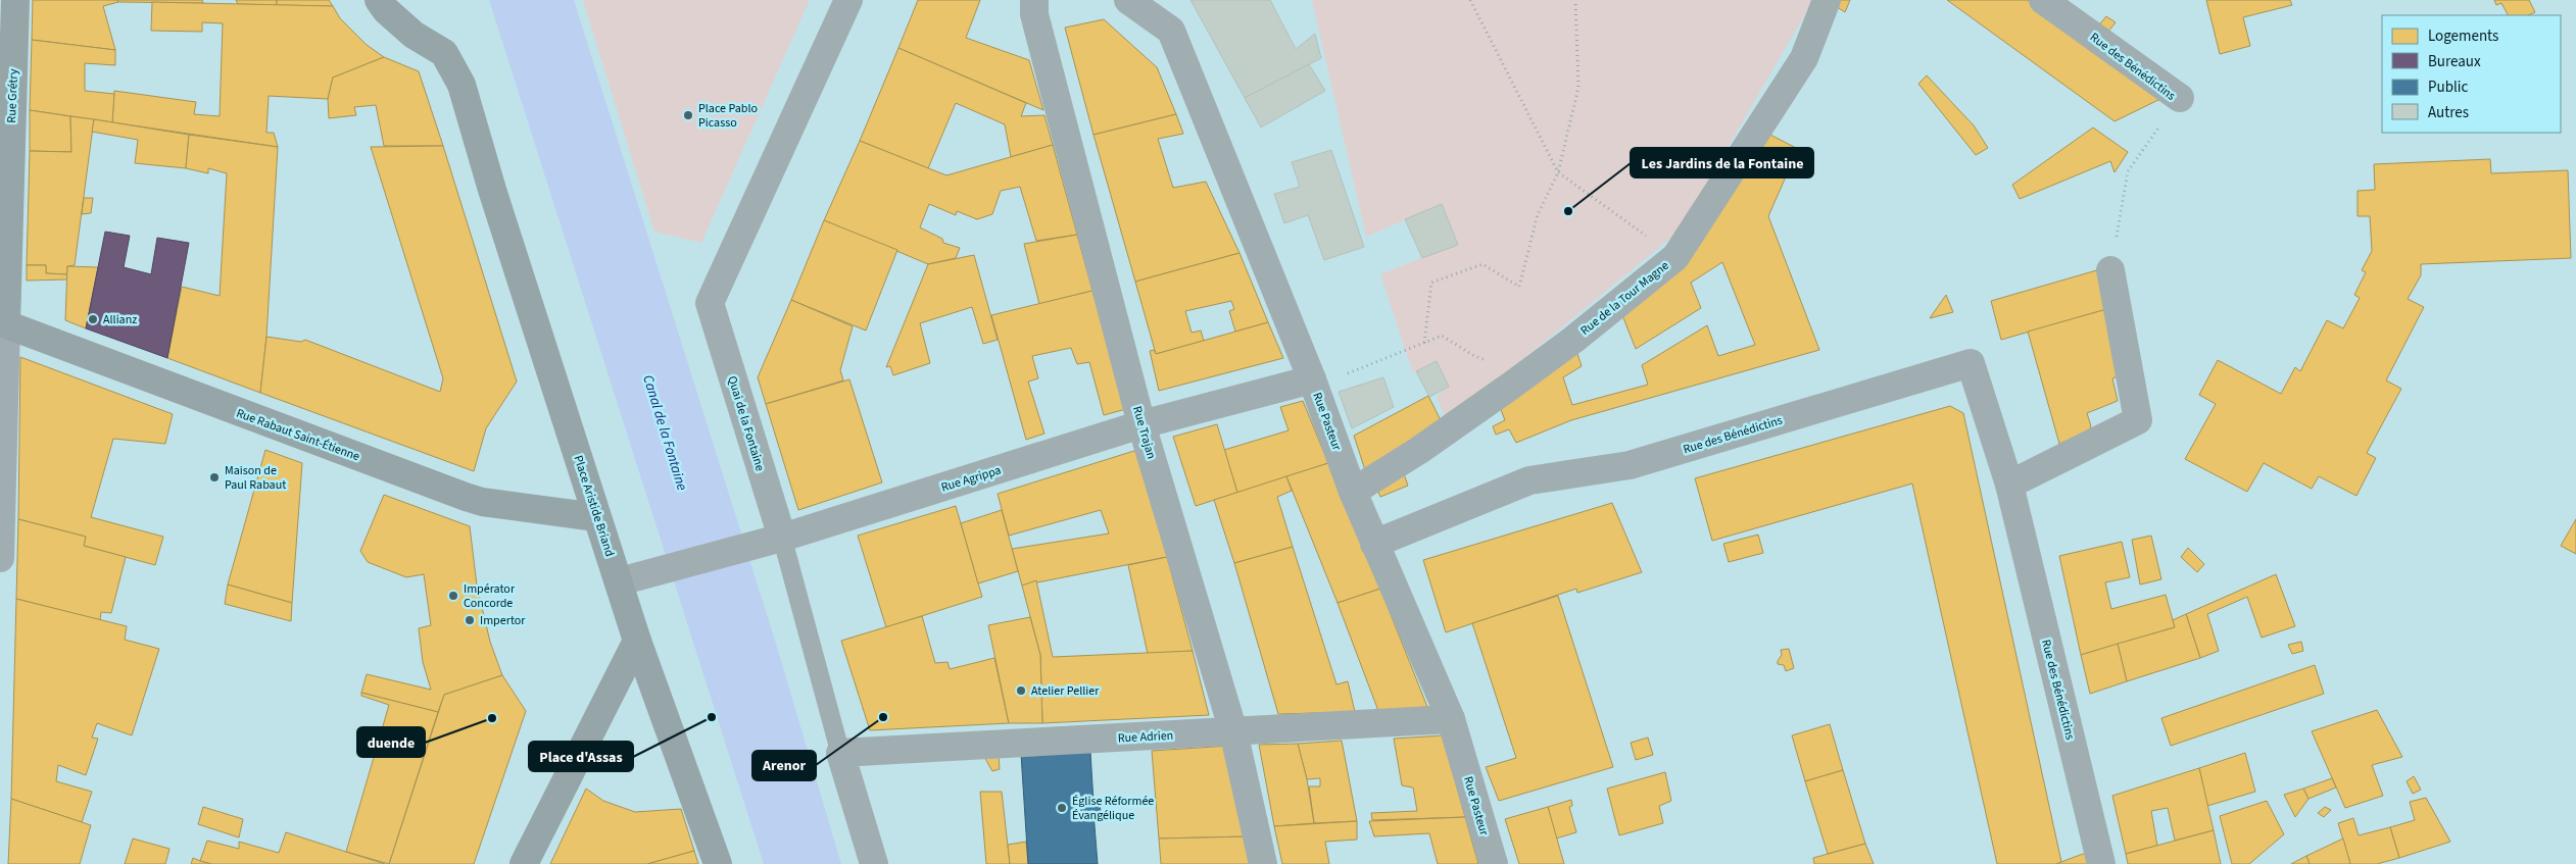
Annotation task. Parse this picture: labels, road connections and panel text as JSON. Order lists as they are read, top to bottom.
{
  "streets": {
    "street": [
      "Rue des Bénédictins",
      "Rue Grétry",
      "Rue de la Tour Magne",
      "Rue Pasteur",
      "Quai de la Fontaine",
      "Rue Trajan",
      "Rue Rabaut Saint-Étienne",
      "Rue Agrippa",
      "Place Aristide Briand",
      "Rue Adrien"
    ]
  },
  "crossings": [
    ["Rue des Bénédictins", "Rue Pasteur"],
    ["Rue Grétry", "Rue Rabaut Saint-Étienne"],
    ["Rue de la Tour Magne", "Rue Pasteur"],
    ["Rue Pasteur", "Rue Agrippa"],
    ["Rue Pasteur", "Rue Adrien"],
    ["Quai de la Fontaine", "Rue Agrippa"],
    ["Quai de la Fontaine", "Rue Adrien"],
    ["Rue Trajan", "Rue Agrippa"],
    ["Rue Trajan", "Rue Adrien"],
    ["Rue Rabaut Saint-Étienne", "Place Aristide Briand"],
    ["Rue Agrippa", "Place Aristide Briand"]
  ],
  "water": ["Canal de la Fontaine"],
  "places": [
    "Place Pablo Picasso",
    "Les Jardins de la Fontaine",
    "Allianz",
    "Maison de Paul Rabaut",
    "Impérator Concorde",
    "Impertor",
    "Atelier Pellier",
    "Place d'Assas",
    "Arenor",
    "duende",
    "Église Réformée Évangélique"
  ],
  "legend": [
    "Logements",
    "Bureaux",
    "Public",
    "Autres"
  ]
}
